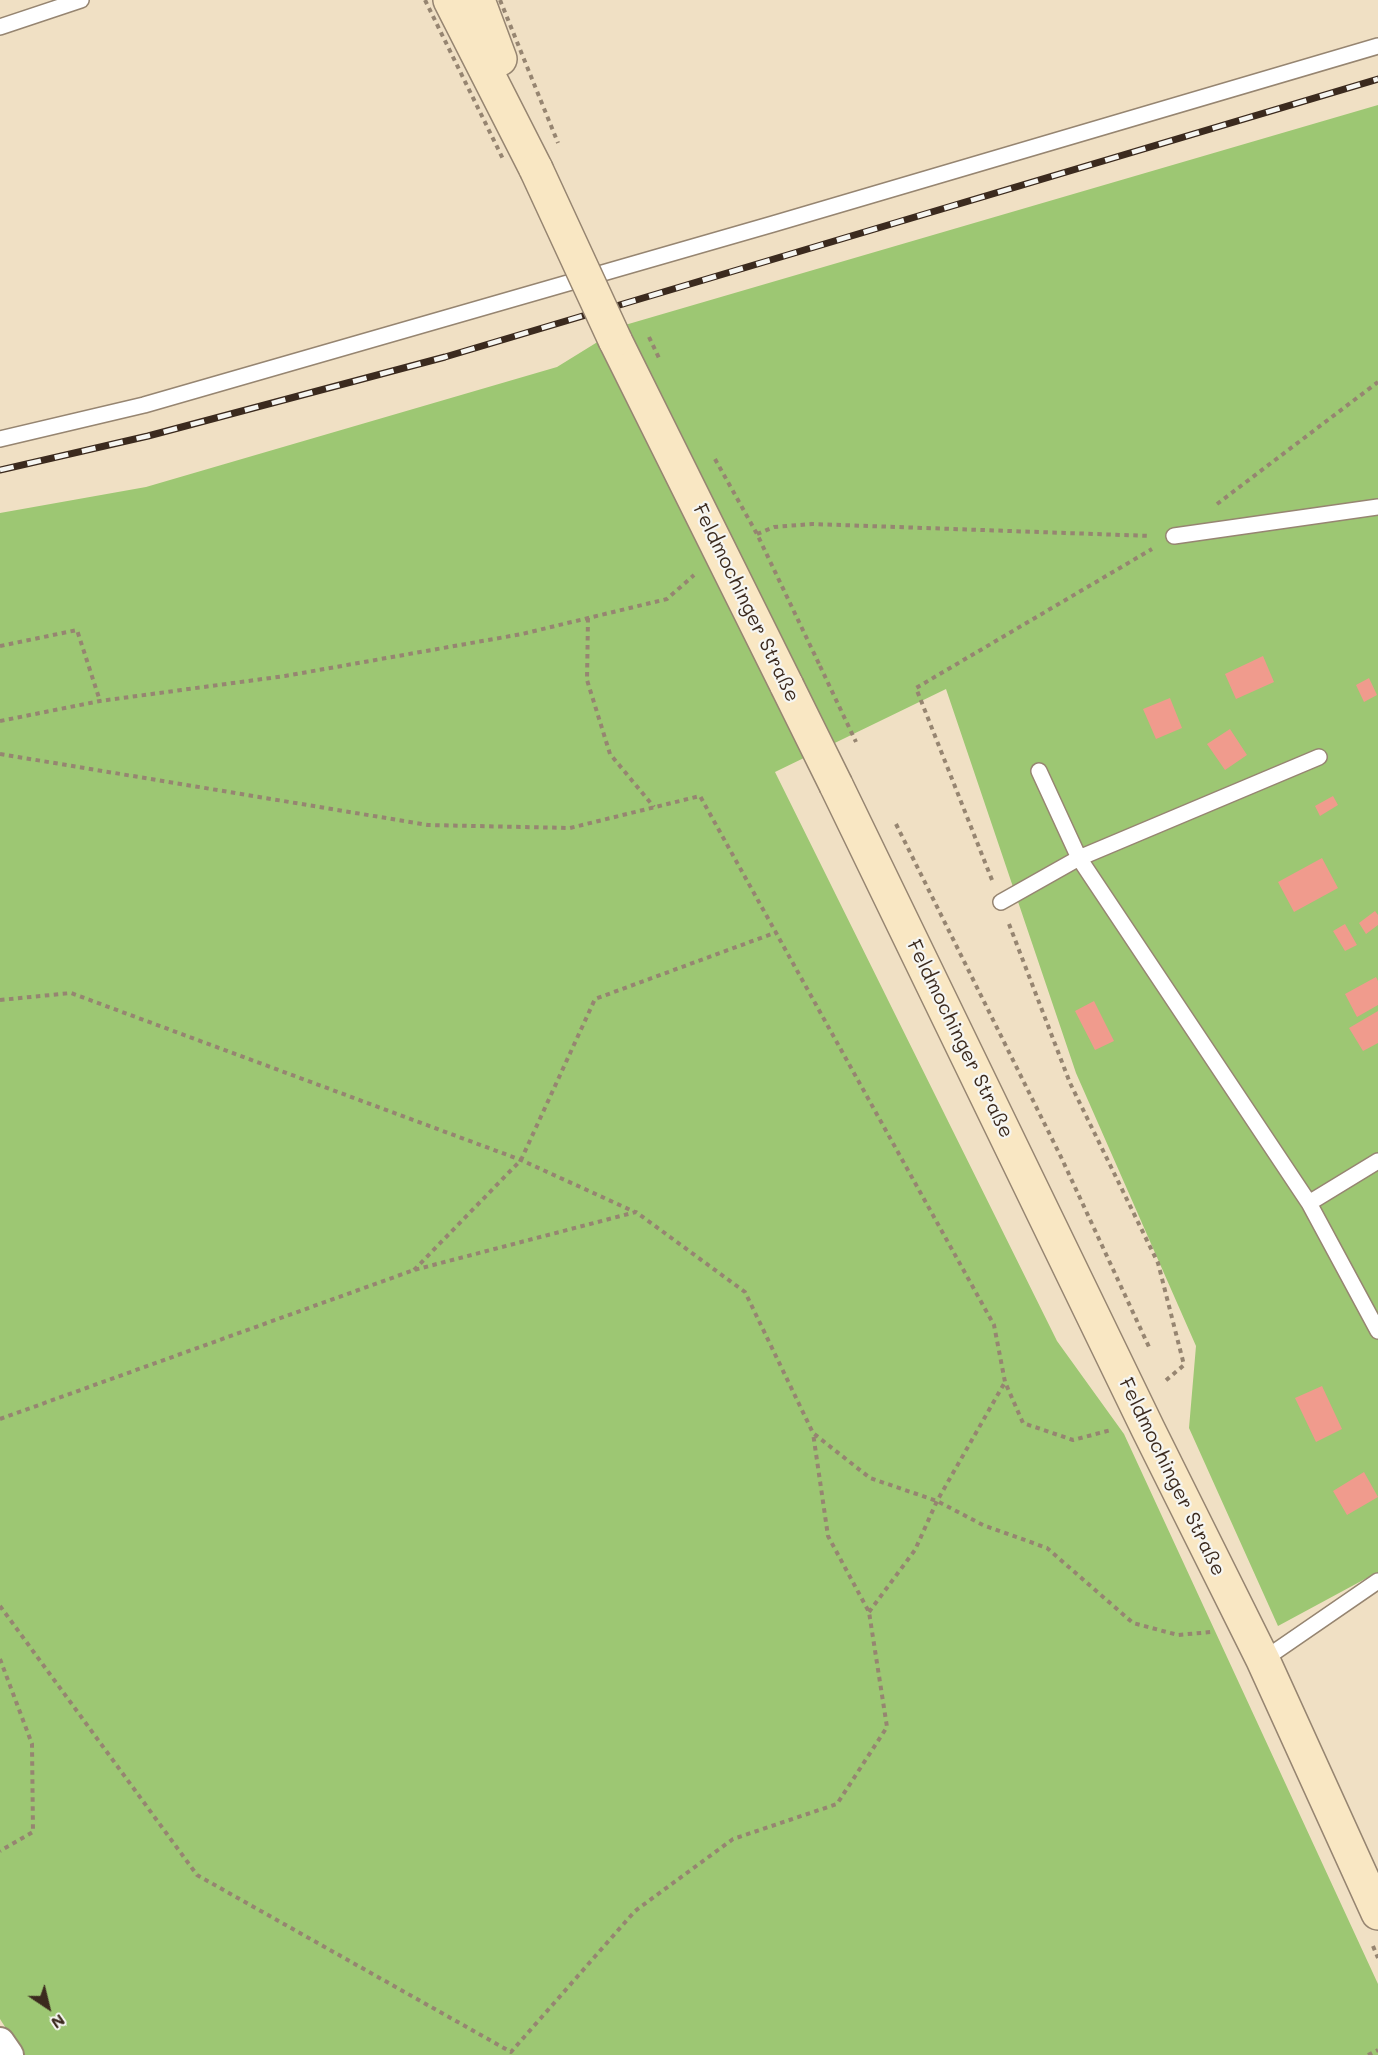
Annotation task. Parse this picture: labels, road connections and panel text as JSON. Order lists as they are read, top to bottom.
{
  "streets": {
    "main road": ["Feldmochinger Straße"]
  },
  "north": "bottom right"
}
